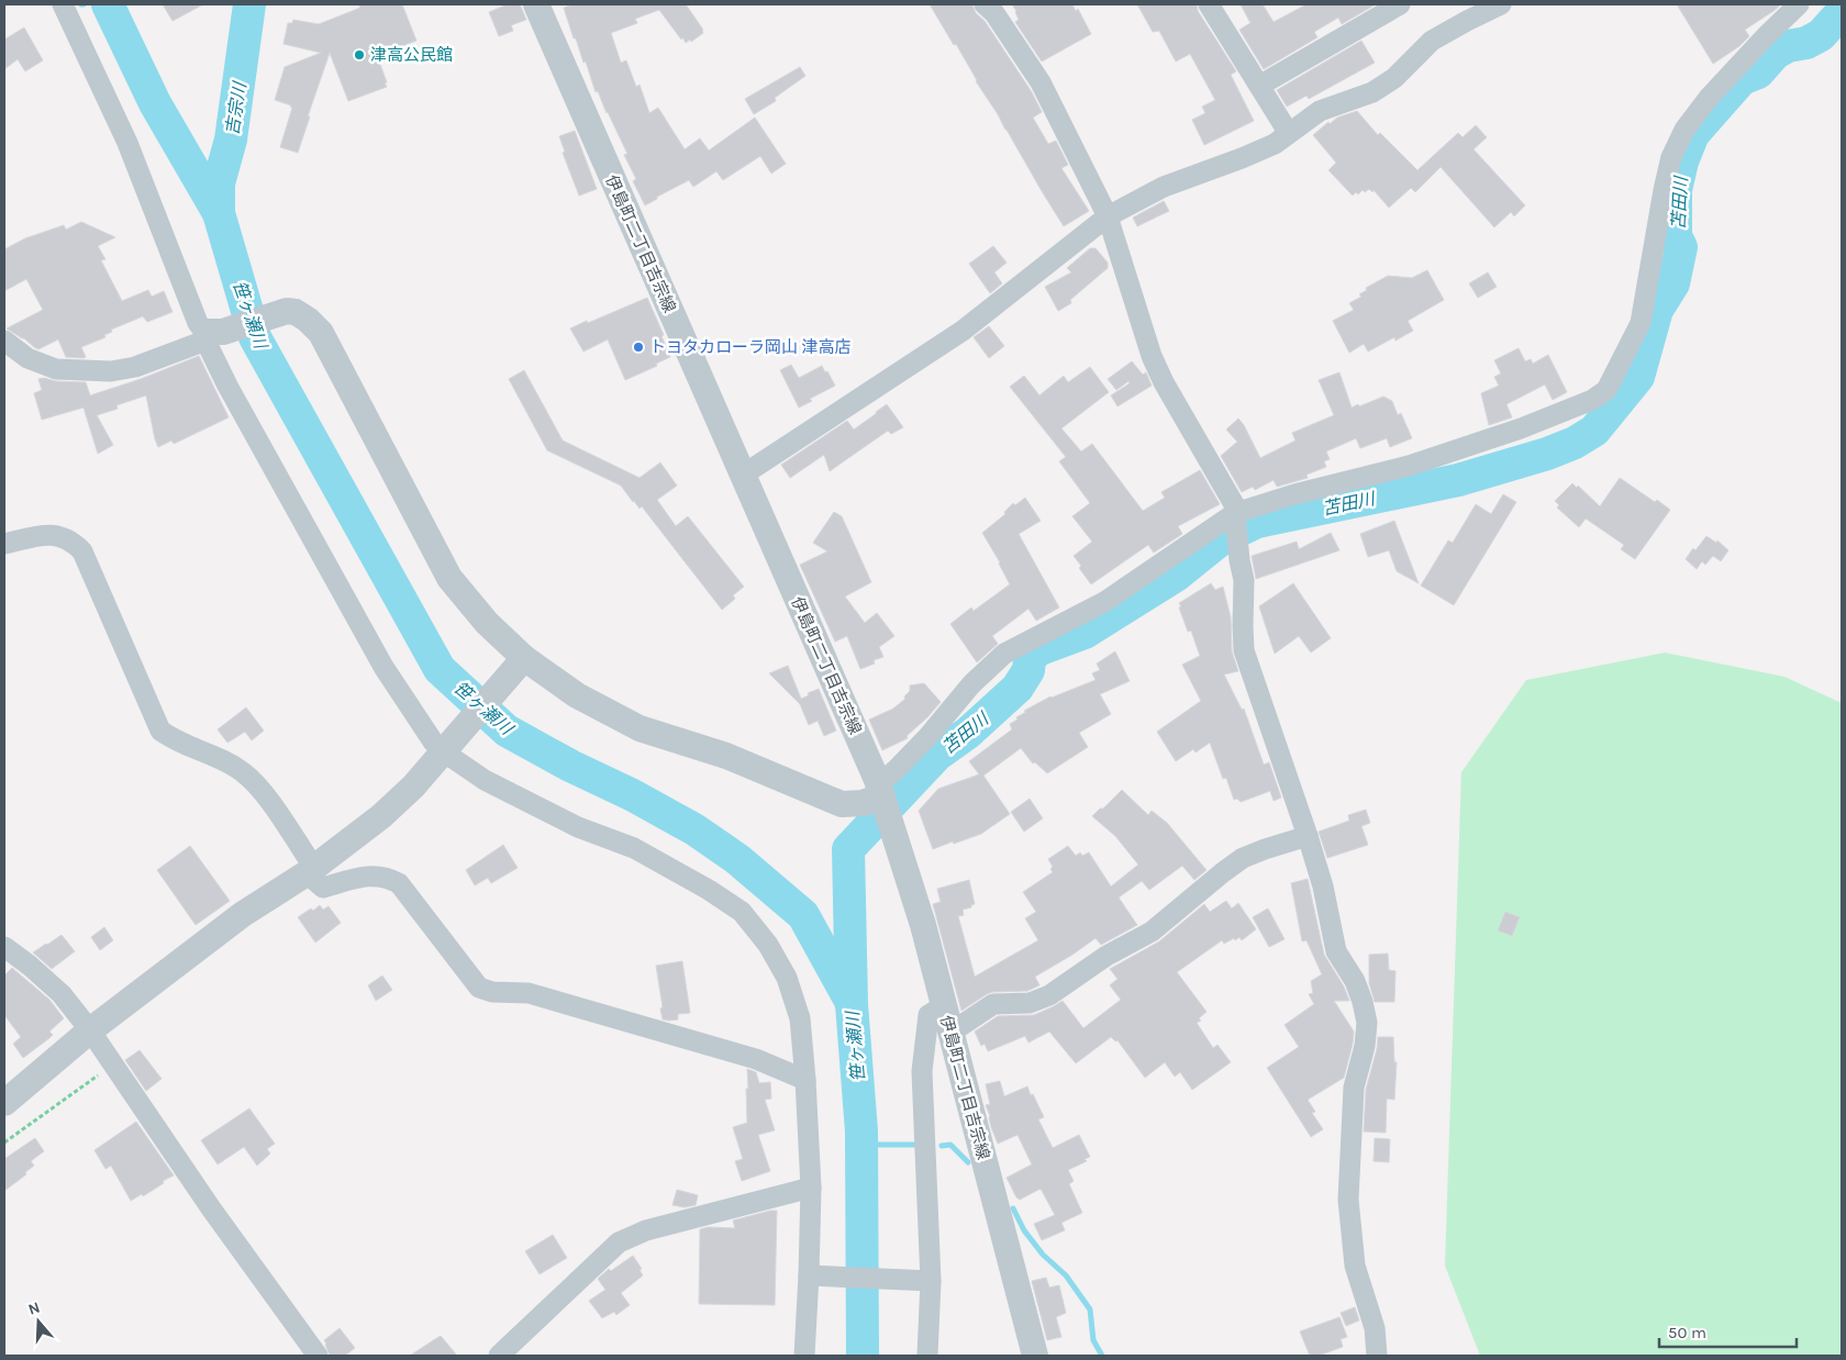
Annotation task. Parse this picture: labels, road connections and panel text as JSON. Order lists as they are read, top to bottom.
{
  "streets": {
    "street": ["伊島町二丁目吉宗線"]
  },
  "water": ["吉宗川", "苫田川", "笹ヶ瀬川"],
  "places": ["津高公民館", "トヨタカローラ岡山 津高店"],
  "scale_bar": "50 m",
  "north": "top"
}
